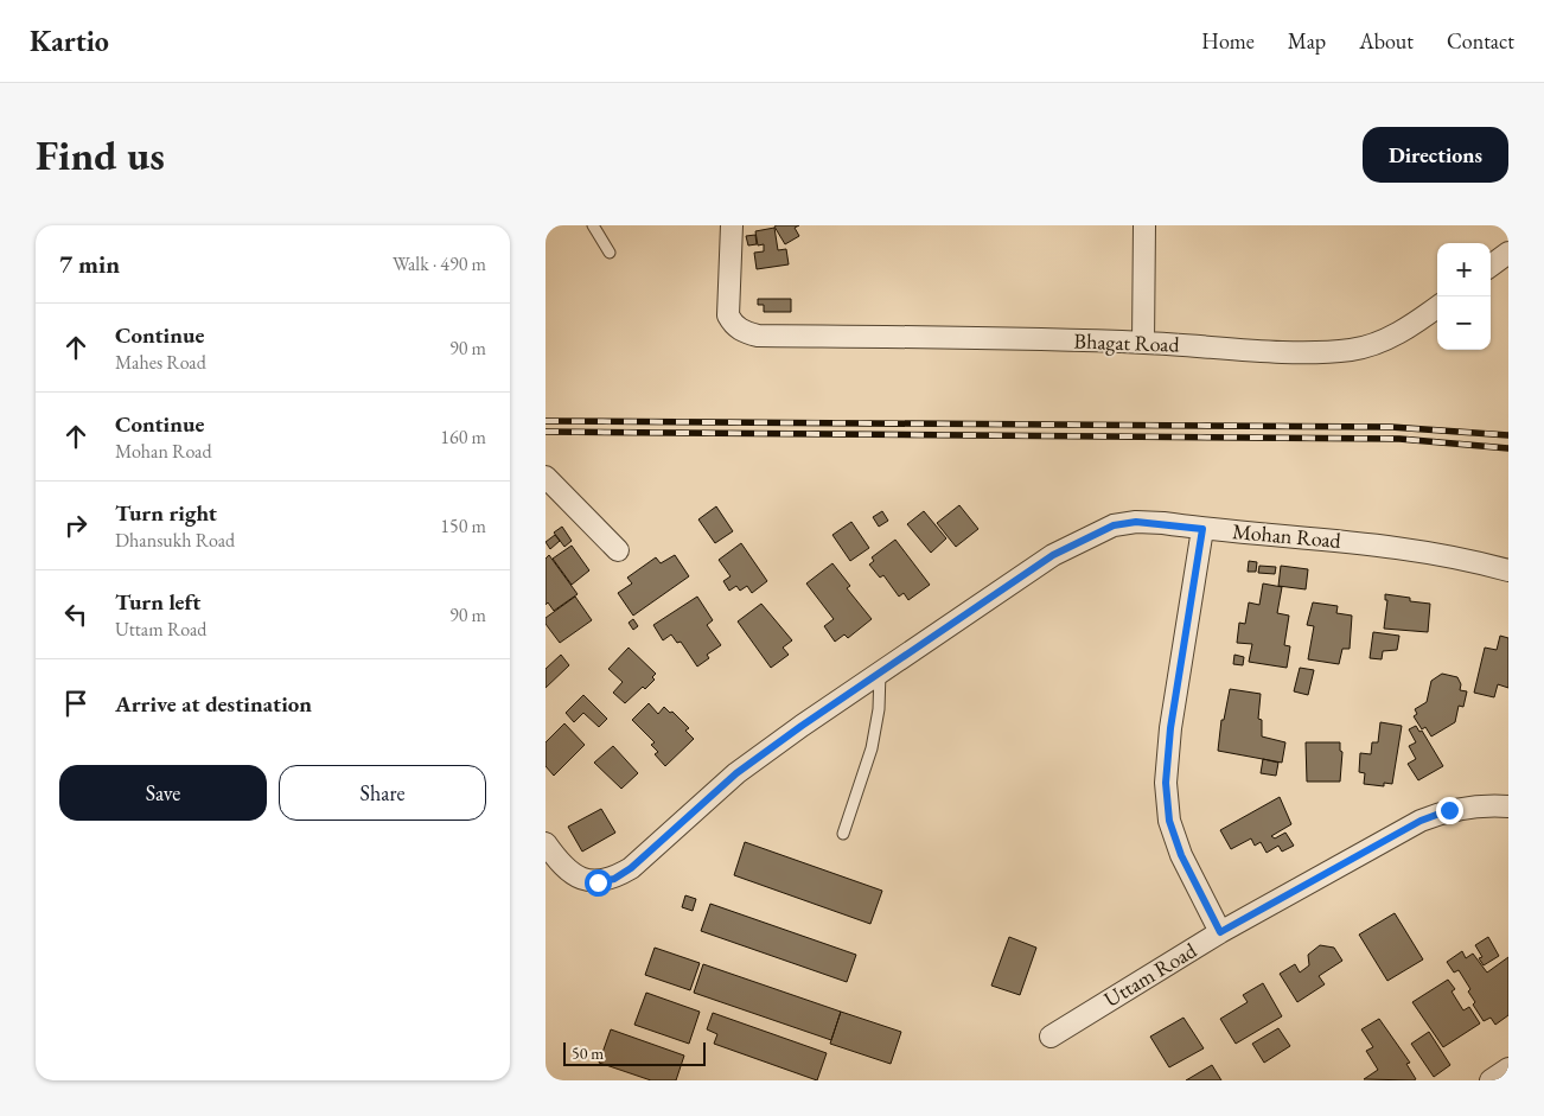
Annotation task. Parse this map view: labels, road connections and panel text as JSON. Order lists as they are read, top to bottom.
{
  "streets": {
    "street": ["Bhagat Road", "Mohan Road", "Uttam Road"]
  },
  "scale_bar": "50 m",
  "page": {
    "header": "Kartio",
    "nav": [
      "Home",
      "Map",
      "About",
      "Contact"
    ],
    "buttons": [
      "Directions",
      ["Save", "Share"]
    ],
    "title": "Find us",
    "heading": ["7 min", "Walk · 490 m"],
    "map_buttons": ["+", "−"],
    "list": [
      ["Continue", "Mahes Road", "90 m"],
      ["Continue", "Mohan Road", "160 m"],
      ["Turn right", "Dhansukh Road", "150 m"],
      ["Turn left", "Uttam Road", "90 m"],
      "Arrive at destination"
    ],
    "scale": "50 m"
  }
}
